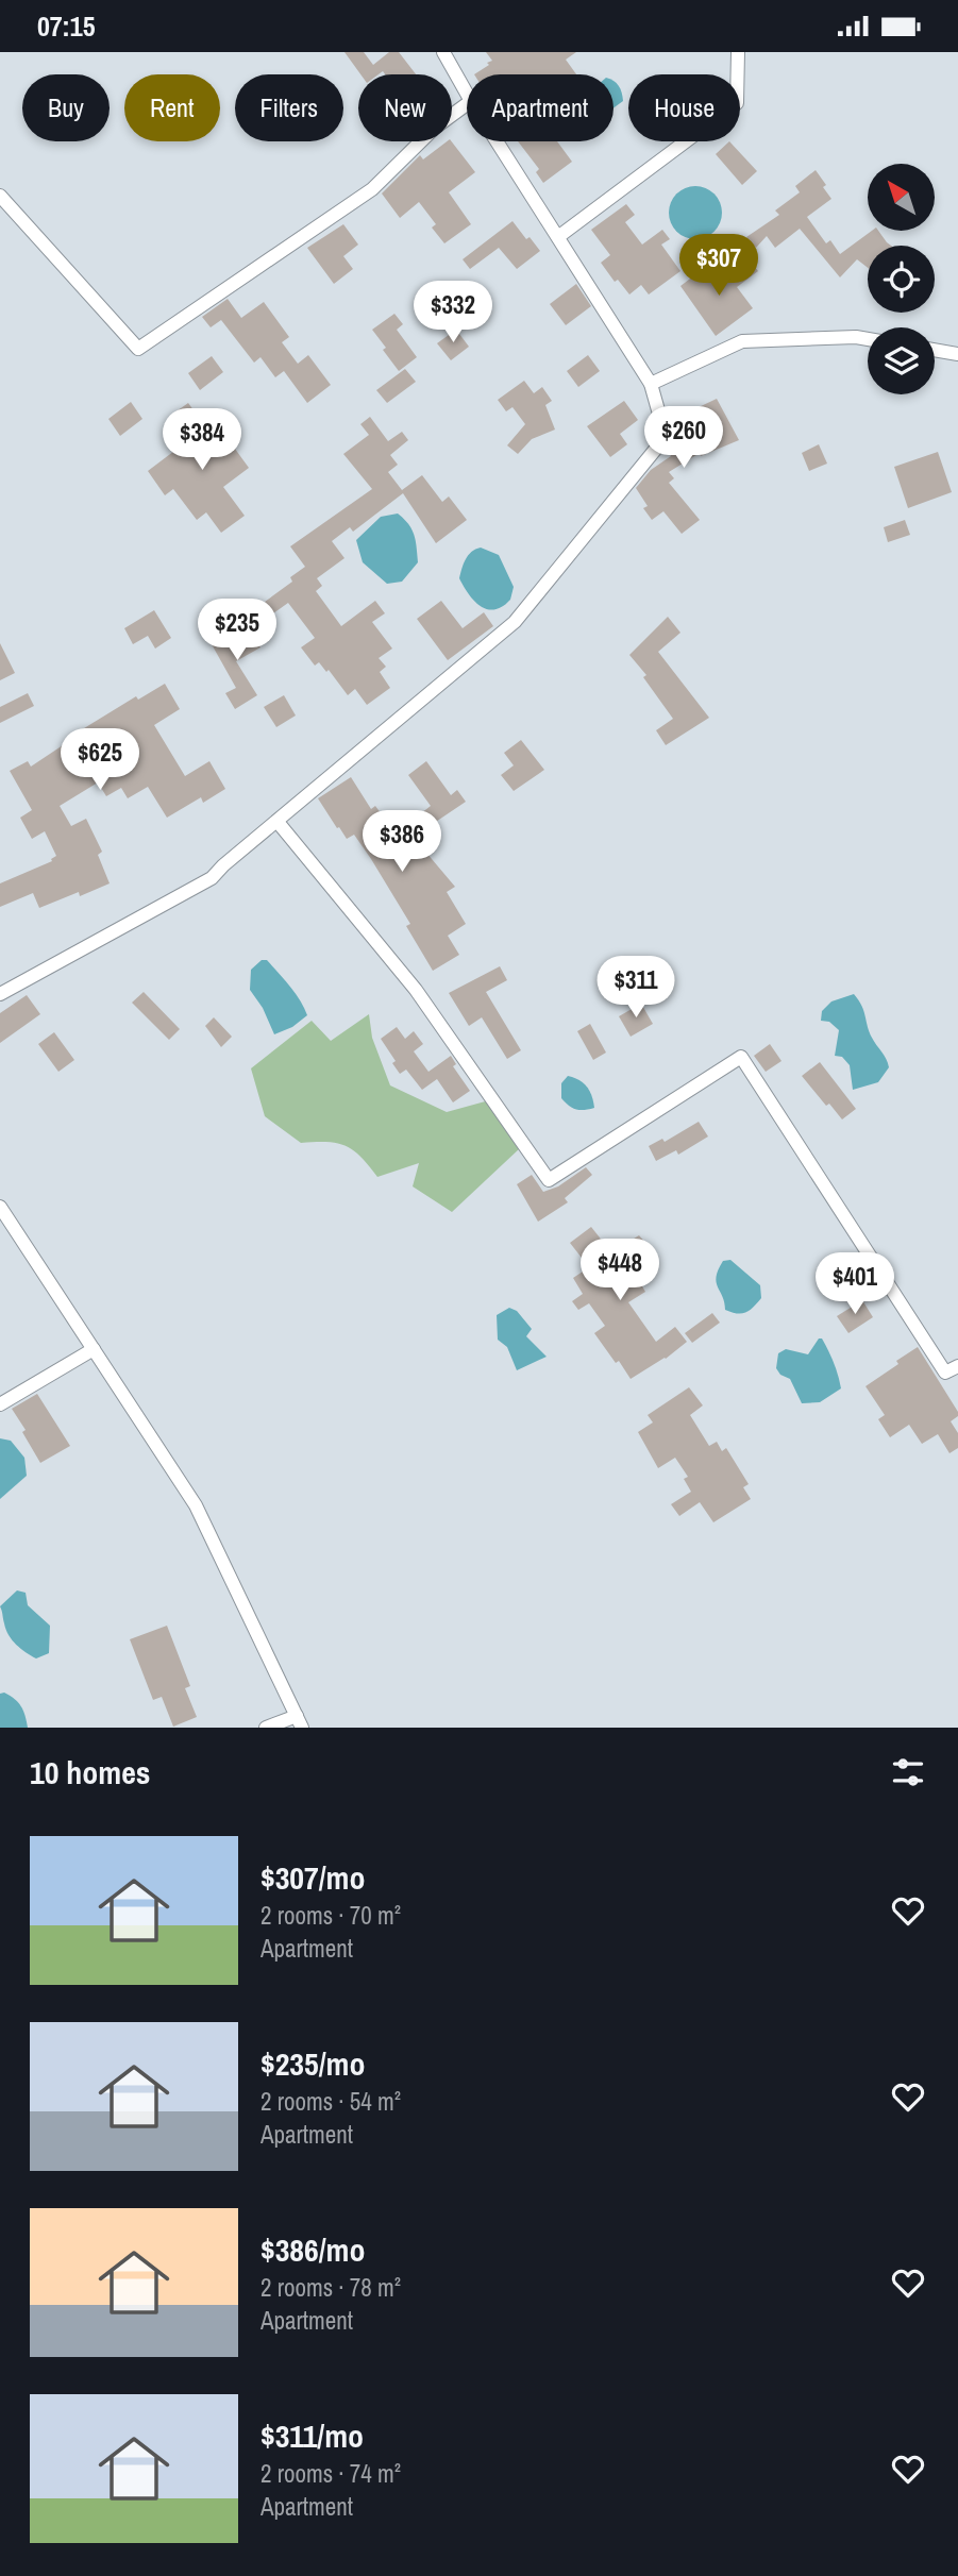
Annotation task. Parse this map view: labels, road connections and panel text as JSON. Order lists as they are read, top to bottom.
{
  "north": "top left",
  "page": {
    "status": "07:15",
    "chip": [
      "Buy",
      "Rent",
      "Filters",
      "New",
      "Apartment",
      "House"
    ],
    "price": [
      "$307",
      "$332",
      "$260",
      "$384",
      "$235",
      "$625",
      "$386",
      "$311",
      "$448",
      "$401"
    ],
    "heading": "10 homes",
    "list": [
      {
        "name": "$307/mo",
        "note": "2 rooms · 70 m² · Apartment"
      },
      {
        "name": "$235/mo",
        "note": "2 rooms · 54 m² · Apartment"
      },
      {
        "name": "$386/mo",
        "note": "2 rooms · 78 m² · Apartment"
      },
      {
        "name": "$311/mo",
        "note": "2 rooms · 74 m² · Apartment"
      }
    ]
  }
}
